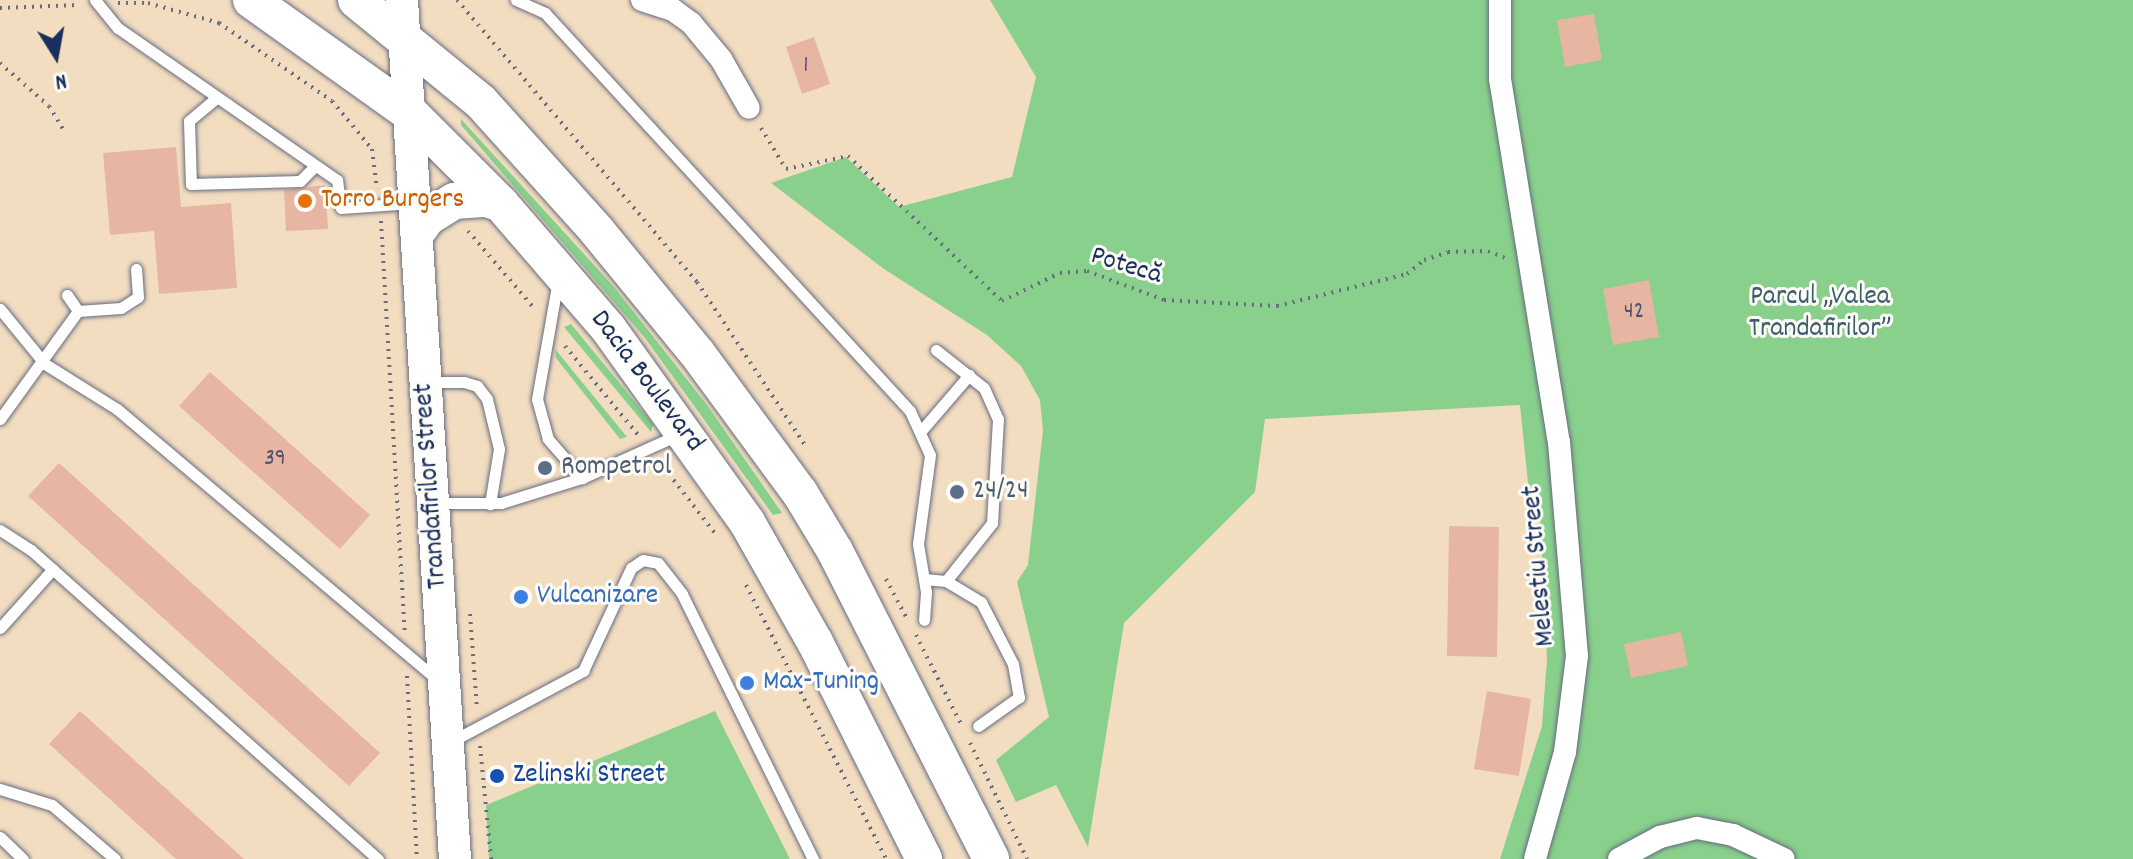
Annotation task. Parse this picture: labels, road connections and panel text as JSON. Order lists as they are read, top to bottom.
{
  "streets": {
    "highway": ["Dacia Boulevard"],
    "main road": ["Trandafirilor Street"],
    "street": ["Melestiu Street"],
    "path": ["Potecă"]
  },
  "crossings": [
    ["Potecă", "Melestiu Street"],
    ["Dacia Boulevard", "Trandafirilor Street"]
  ],
  "parks": ["Parcul „Valea Trandafirilor”"],
  "places": [
    "Torro Burgers",
    "Rompetrol",
    "24/24",
    "Vulcanizare",
    "Max-Tuning",
    "Zelinski Street"
  ],
  "house_numbers": ["1", "42", "39"],
  "north": "bottom"
}
